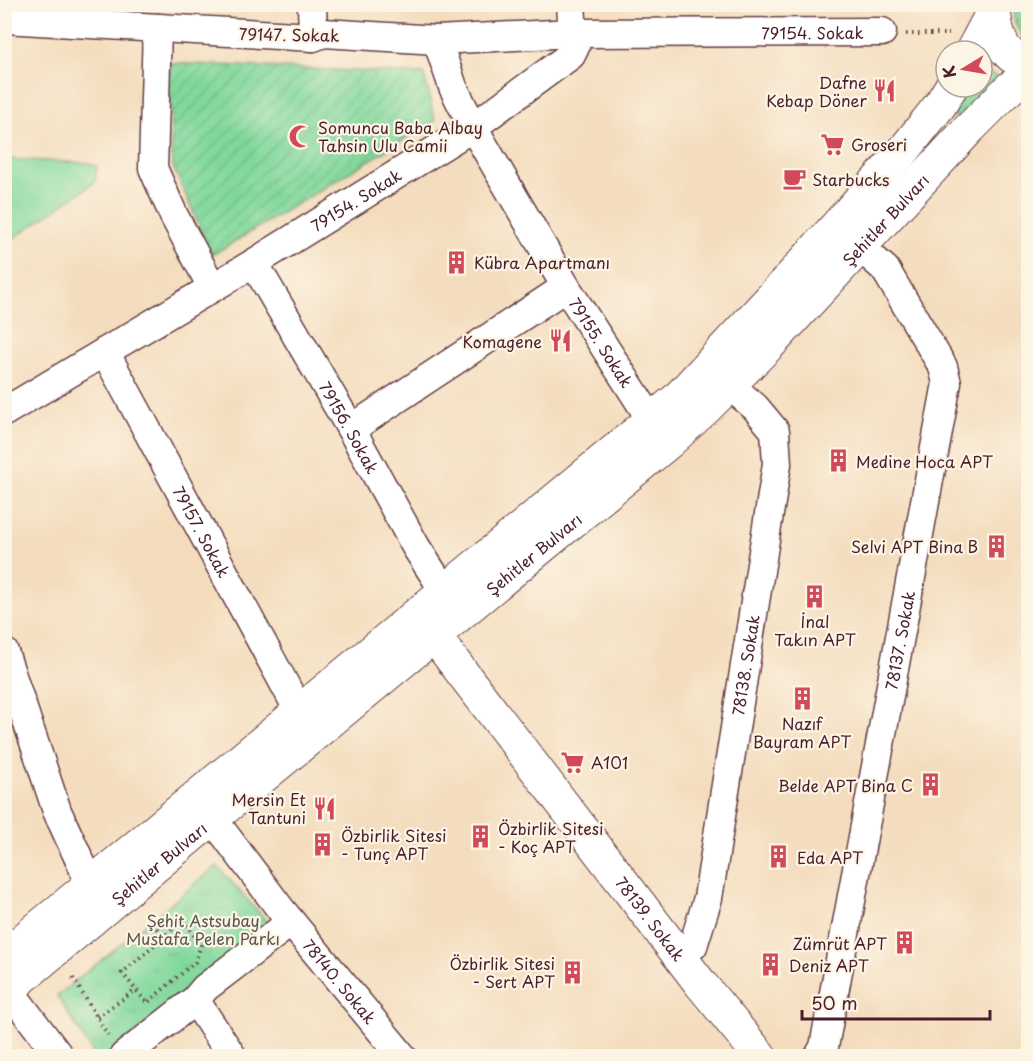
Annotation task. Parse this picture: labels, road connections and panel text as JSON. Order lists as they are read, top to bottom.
{
  "streets": {
    "main road": ["Şehitler Bulvarı", "78139. Sokak"],
    "street": [
      "79154. Sokak",
      "79147. Sokak",
      "79155. Sokak",
      "79156. Sokak",
      "79157. Sokak",
      "78137. Sokak",
      "78138. Sokak",
      "78140. Sokak"
    ]
  },
  "crossings": [
    ["79154. Sokak", "79147. Sokak"],
    ["79154. Sokak", "79155. Sokak"],
    ["79154. Sokak", "79156. Sokak"],
    ["79154. Sokak", "79157. Sokak"],
    ["79147. Sokak", "79155. Sokak"],
    ["Şehitler Bulvarı", "79155. Sokak"],
    ["Şehitler Bulvarı", "79156. Sokak"],
    ["Şehitler Bulvarı", "79157. Sokak"],
    ["Şehitler Bulvarı", "78137. Sokak"],
    ["Şehitler Bulvarı", "78138. Sokak"],
    ["Şehitler Bulvarı", "78139. Sokak"],
    ["Şehitler Bulvarı", "78140. Sokak"],
    ["78138. Sokak", "78139. Sokak"]
  ],
  "parks": ["Şehit Astsubay Mustafa Pelen Parkı"],
  "places": {
    "restaurant": ["Dafne Kebap Döner", "Komagene", "Mersin Et Tantuni"],
    "mosque": ["Somuncu Baba Albay Tahsin Ulu Camii"],
    "supermarket": ["Groseri", "A101"],
    "cafe": ["Starbucks"],
    "building": [
      "Kübra Apartmanı",
      "Medine Hoca APT",
      "Selvi APT Bina B",
      "İnal Takın APT",
      "Nazıf Bayram APT",
      "Belde APT Bina C",
      "Özbirlik Sitesi - Koç APT",
      "Özbirlik Sitesi - Tunç APT",
      "Eda APT",
      "Zümrüt APT",
      "Deniz APT",
      "Özbirlik Sitesi - Sert APT"
    ]
  },
  "scale_bar": "50 m",
  "north": "left"
}
